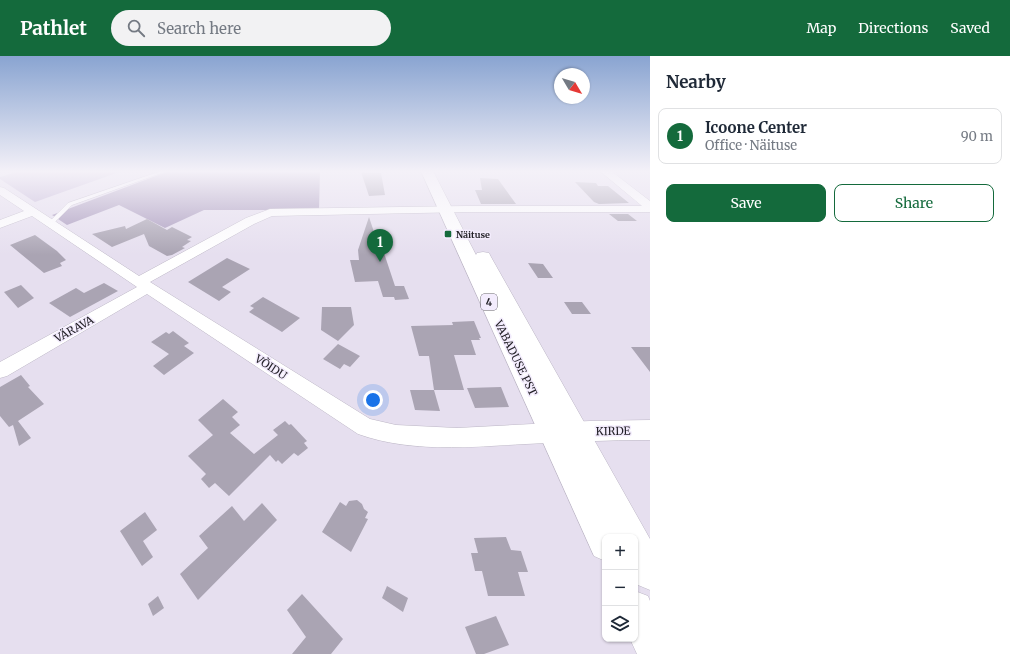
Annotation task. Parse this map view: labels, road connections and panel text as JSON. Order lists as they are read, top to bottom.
{
  "streets": {
    "highway": ["4", "VABADUSE PST"],
    "street": ["VÄRAVA", "VÕIDU", "KIRDE"]
  },
  "crossings": [
    ["VÄRAVA", "VÕIDU"],
    ["VABADUSE PST", "VÕIDU"],
    ["VABADUSE PST", "KIRDE"],
    ["VÕIDU", "KIRDE"]
  ],
  "places": {
    "transit": ["Näituse"]
  },
  "north": "bottom right",
  "page": {
    "header": "Pathlet",
    "search": "Search here",
    "nav": ["Map", "Directions", "Saved"],
    "heading": "Nearby",
    "list": [
      {
        "mark": "1",
        "name": "Icoone Center",
        "note": "Office · Näituse",
        "value": "90 m"
      }
    ],
    "buttons": ["Save", "Share"],
    "pins": "1",
    "map_buttons": ["+", "−"]
  }
}
